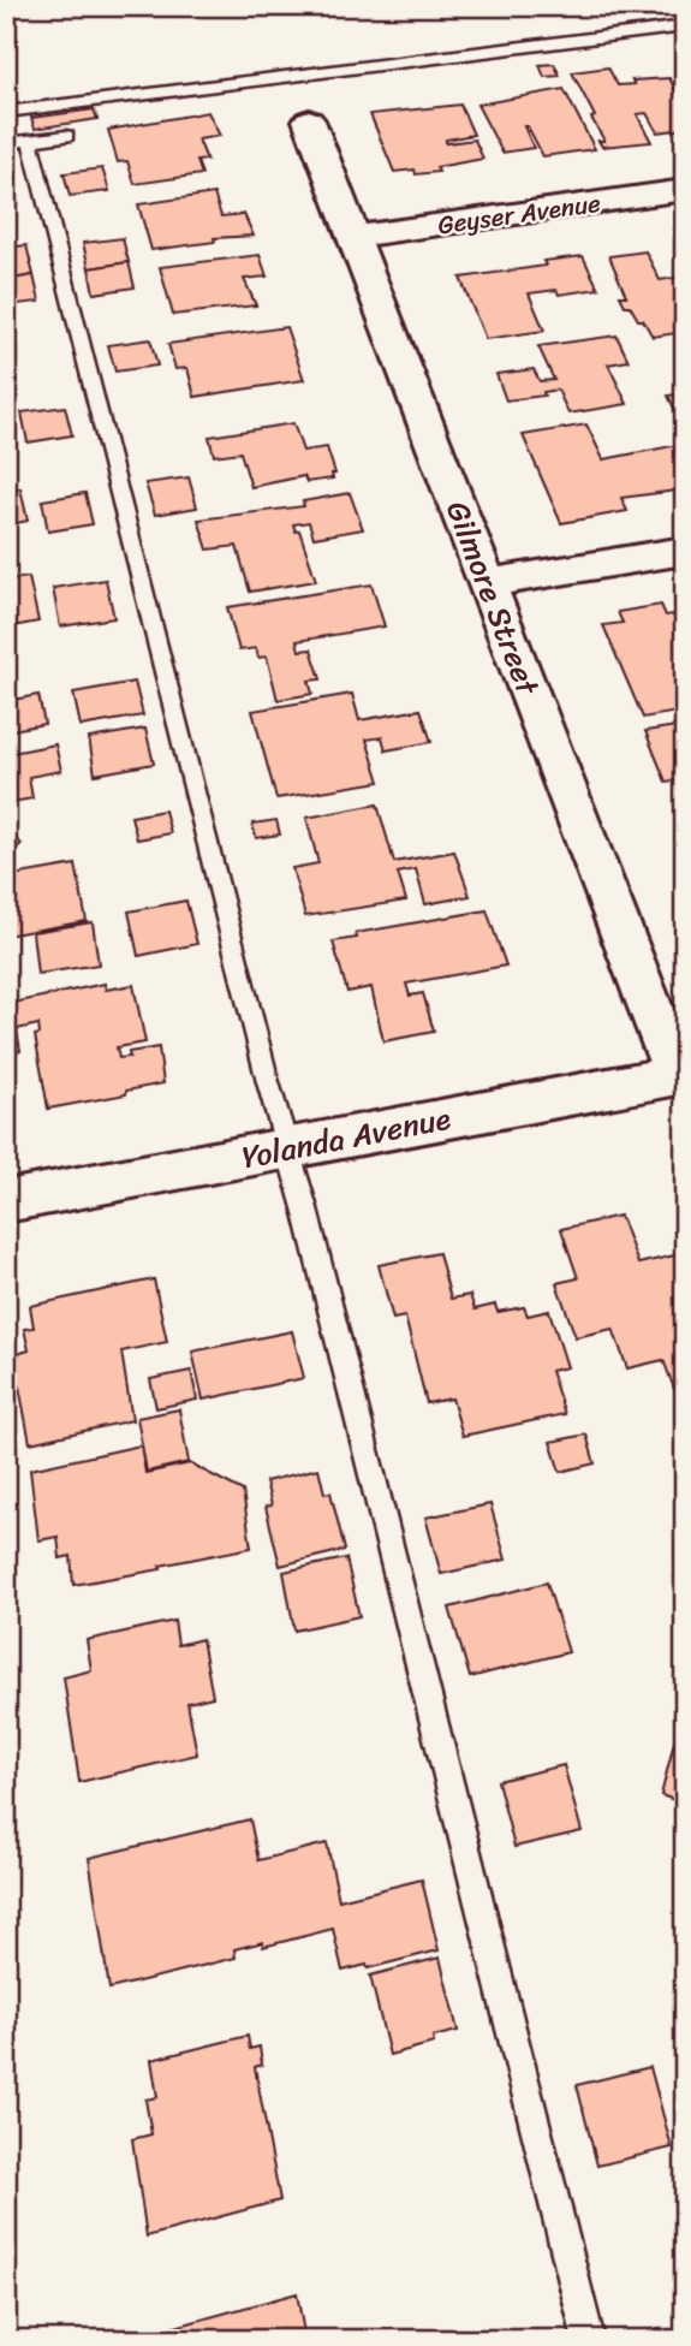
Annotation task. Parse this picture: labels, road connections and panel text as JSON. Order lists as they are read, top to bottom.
{
  "streets": {
    "street": ["Geyser Avenue", "Gilmore Street", "Yolanda Avenue"]
  },
  "crossings": [
    ["Geyser Avenue", "Gilmore Street"],
    ["Gilmore Street", "Yolanda Avenue"]
  ]
}
